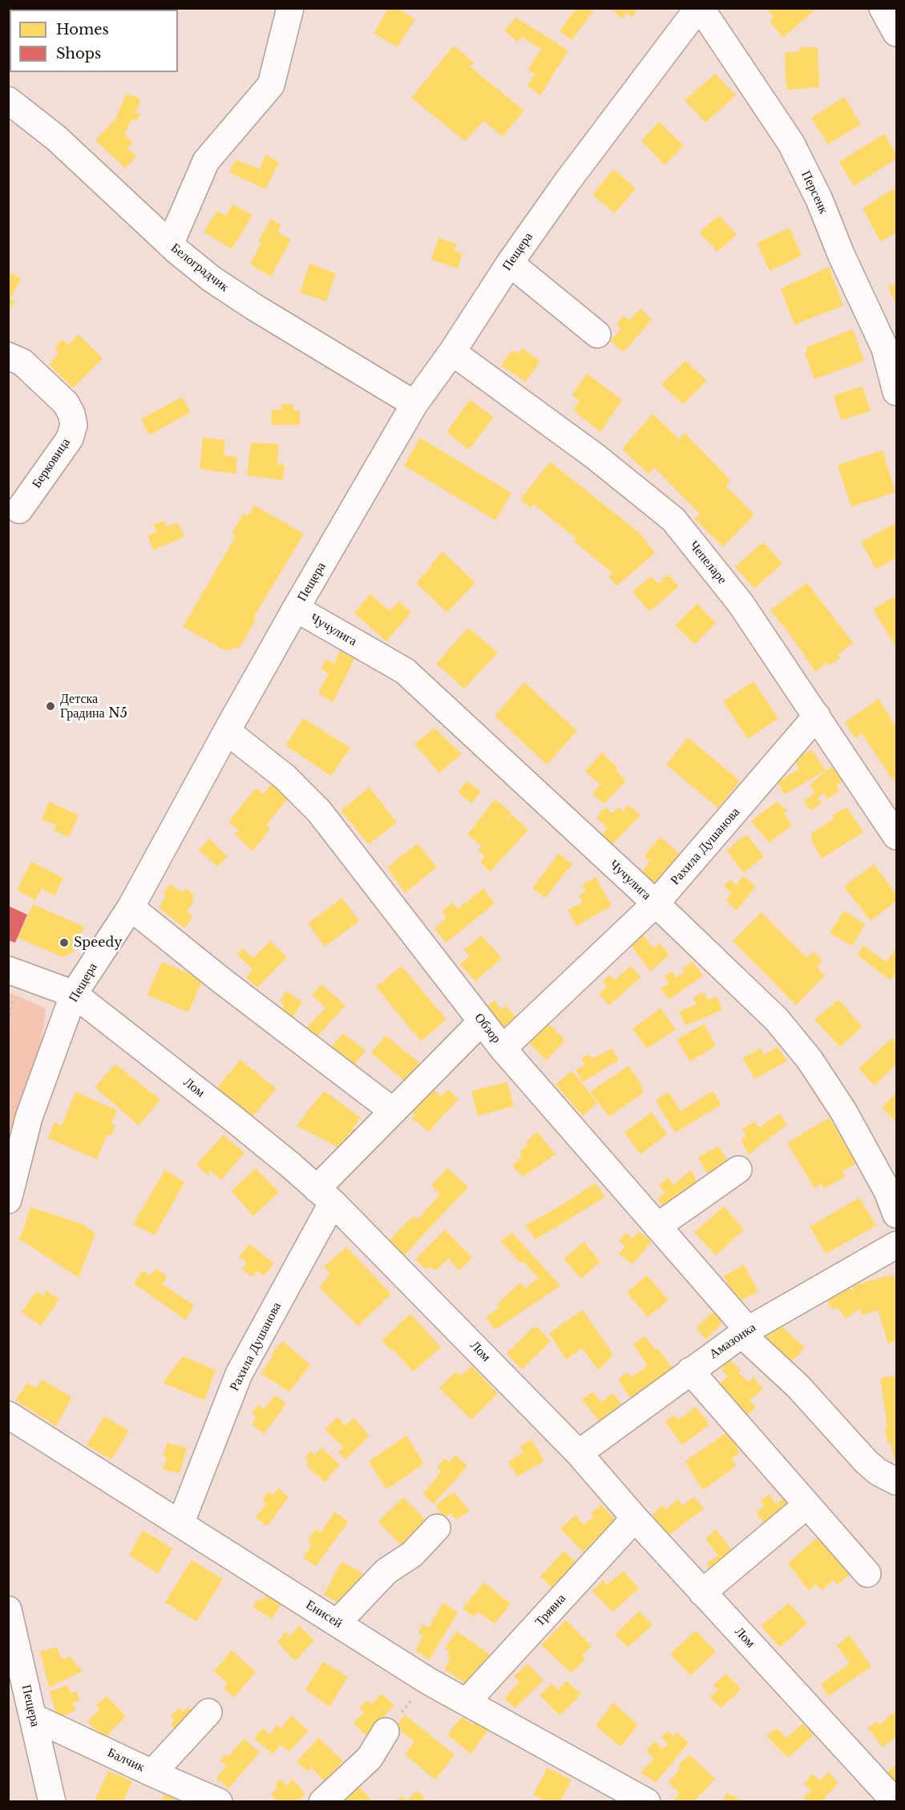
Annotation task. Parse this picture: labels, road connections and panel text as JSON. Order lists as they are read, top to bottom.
{
  "streets": {
    "street": [
      "Персенк",
      "Пещера",
      "Белоградчик",
      "Берковица",
      "Чепеларе",
      "Чучулига",
      "Рахила Душанова",
      "Обзор",
      "Лом",
      "Амазонка",
      "Трявна",
      "Енисей",
      "Балчик"
    ]
  },
  "crossings": [
    ["Персенк", "Пещера"],
    ["Пещера", "Белоградчик"],
    ["Пещера", "Чепеларе"],
    ["Пещера", "Чучулига"],
    ["Пещера", "Обзор"],
    ["Пещера", "Лом"],
    ["Пещера", "Балчик"],
    ["Чепеларе", "Рахила Душанова"],
    ["Чучулига", "Рахила Душанова"],
    ["Рахила Душанова", "Обзор"],
    ["Рахила Душанова", "Лом"],
    ["Рахила Душанова", "Енисей"],
    ["Обзор", "Амазонка"],
    ["Лом", "Амазонка"],
    ["Лом", "Трявна"],
    ["Трявна", "Енисей"]
  ],
  "places": ["Детска Градина N5", "Speedy"],
  "legend": ["Homes", "Shops"]
}
